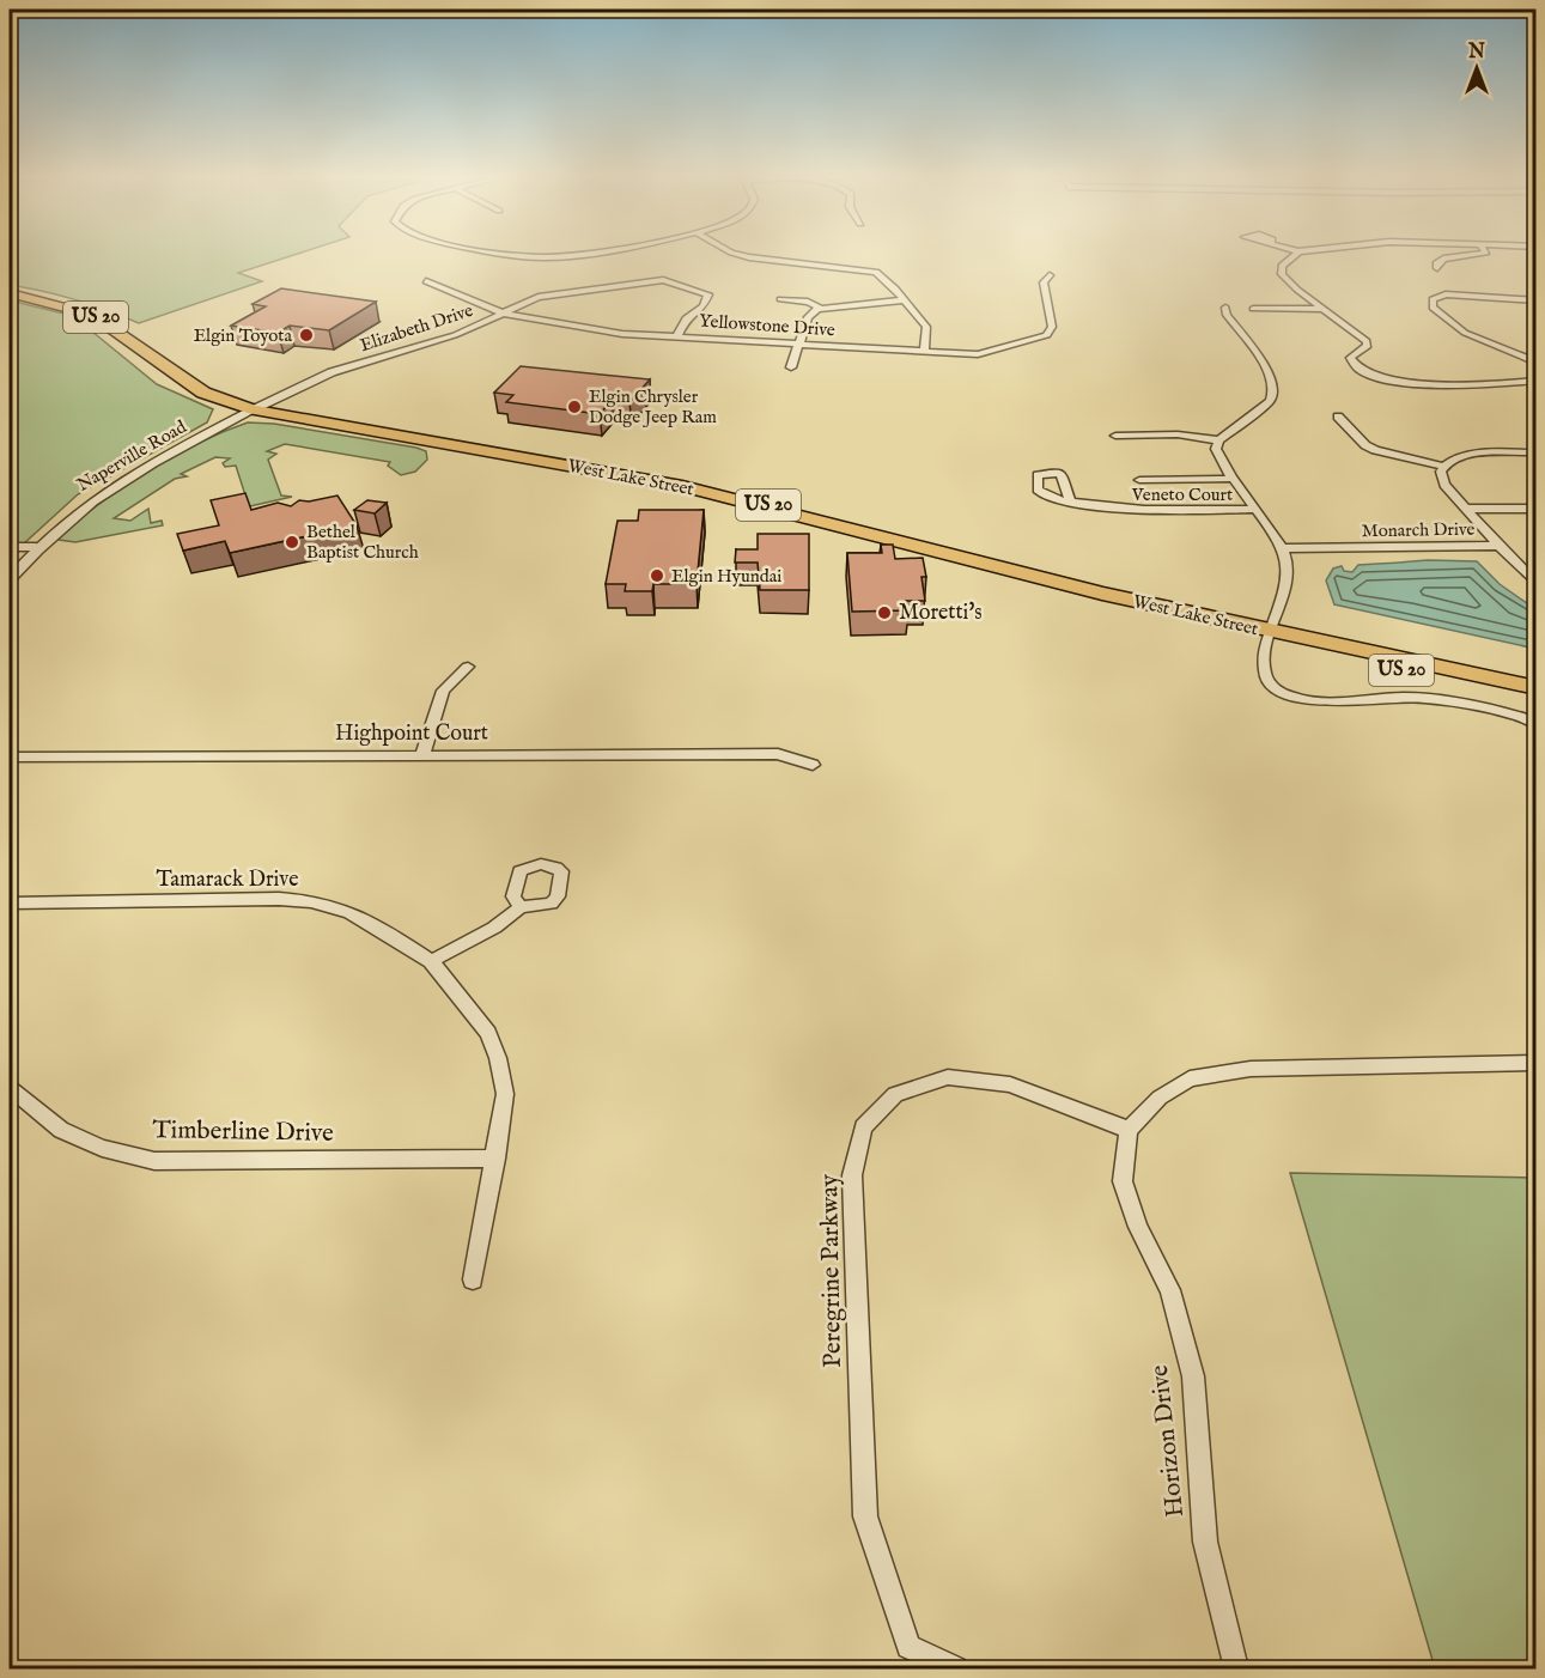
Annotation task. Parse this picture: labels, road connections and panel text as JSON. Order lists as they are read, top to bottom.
{
  "streets": {
    "highway": ["US 20", "West Lake Street"],
    "street": [
      "Yellowstone Drive",
      "Elizabeth Drive",
      "Naperville Road",
      "Veneto Court",
      "Monarch Drive",
      "Highpoint Court",
      "Tamarack Drive",
      "Timberline Drive",
      "Peregrine Parkway",
      "Horizon Drive"
    ]
  },
  "crossings": [
    ["Yellowstone Drive", "Elizabeth Drive"],
    ["Elizabeth Drive", "Naperville Road"],
    ["Elizabeth Drive", "West Lake Street"],
    ["Naperville Road", "West Lake Street"],
    ["Tamarack Drive", "Timberline Drive"],
    ["Peregrine Parkway", "Horizon Drive"]
  ],
  "places": [
    "Elgin Toyota",
    "Elgin Chrysler Dodge Jeep Ram",
    "Bethel Baptist Church",
    "Elgin Hyundai",
    "Moretti's"
  ],
  "north": "top"
}
